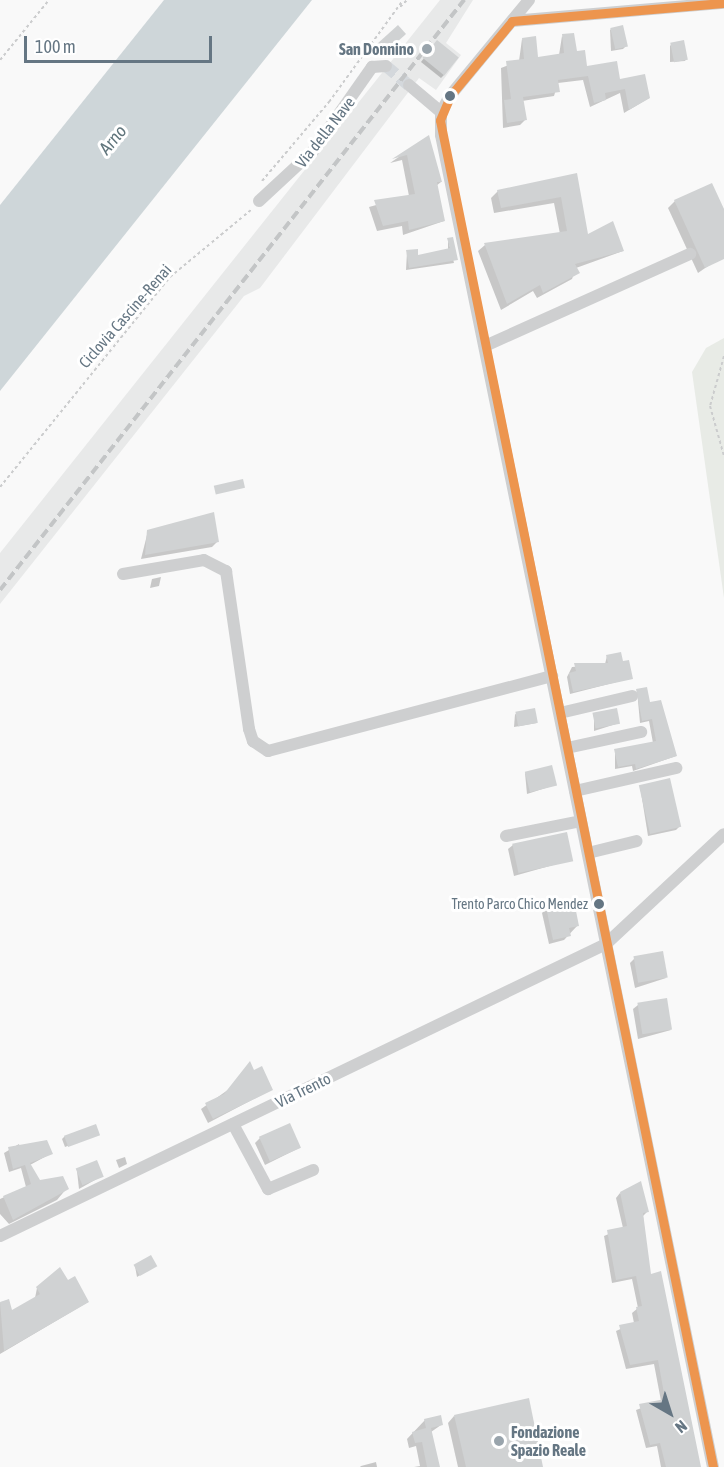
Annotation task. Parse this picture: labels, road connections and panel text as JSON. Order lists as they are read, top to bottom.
{
  "streets": {
    "street": ["Via della Nave", "Via Trento"],
    "path": ["Ciclovia Cascine-Renai"]
  },
  "crossings": [
    ["Via della Nave", "Ciclovia Cascine-Renai"]
  ],
  "water": ["Arno"],
  "places": ["San Donnino", "Trento Parco Chico Mendez", "Fondazione Spazio Reale"],
  "scale_bar": "100 m",
  "north": "bottom right"
}
